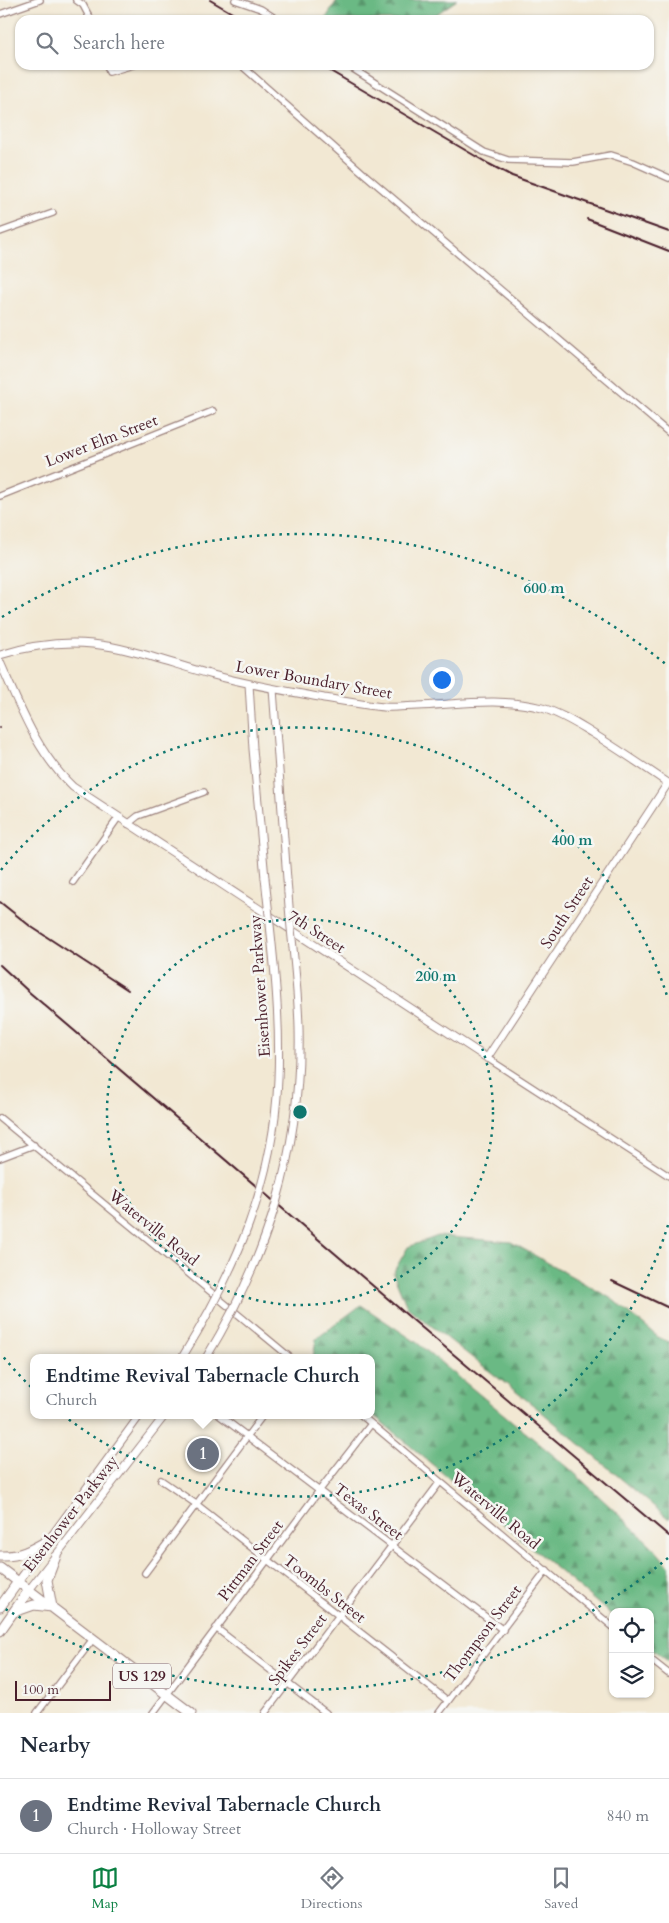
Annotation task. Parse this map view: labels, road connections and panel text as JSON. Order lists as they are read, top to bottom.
{
  "streets": {
    "main road": ["Eisenhower Parkway", "US 129"],
    "street": [
      "Lower Elm Street",
      "Lower Boundary Street",
      "South Street",
      "7th Street",
      "Waterville Road",
      "Texas Street",
      "Pittman Street",
      "Toombs Street",
      "Thompson Street",
      "Spikes Street"
    ]
  },
  "crossings": [
    ["Lower Boundary Street", "South Street"],
    ["Lower Boundary Street", "Eisenhower Parkway"],
    ["South Street", "7th Street"],
    ["Eisenhower Parkway", "US 129"],
    ["Waterville Road", "Pittman Street"],
    ["Waterville Road", "Thompson Street"],
    ["Waterville Road", "Spikes Street"],
    ["Texas Street", "Pittman Street"],
    ["Texas Street", "Thompson Street"],
    ["Texas Street", "Spikes Street"],
    ["Pittman Street", "Toombs Street"],
    ["Pittman Street", "US 129"],
    ["Toombs Street", "Thompson Street"],
    ["Toombs Street", "Spikes Street"]
  ],
  "scale_bar": "100 m",
  "page": {
    "search": "Search here",
    "popup": ["Endtime Revival Tabernacle Church", "Church"],
    "pins": "1",
    "scale": "100 m",
    "heading": "Nearby",
    "list": [
      {
        "mark": "1",
        "name": "Endtime Revival Tabernacle Church",
        "note": "Church · Holloway Street",
        "value": "840 m"
      }
    ],
    "nav": ["Map", "Directions", "Saved"]
  },
  "rings": ["600 m", "400 m", "200 m"]
}
